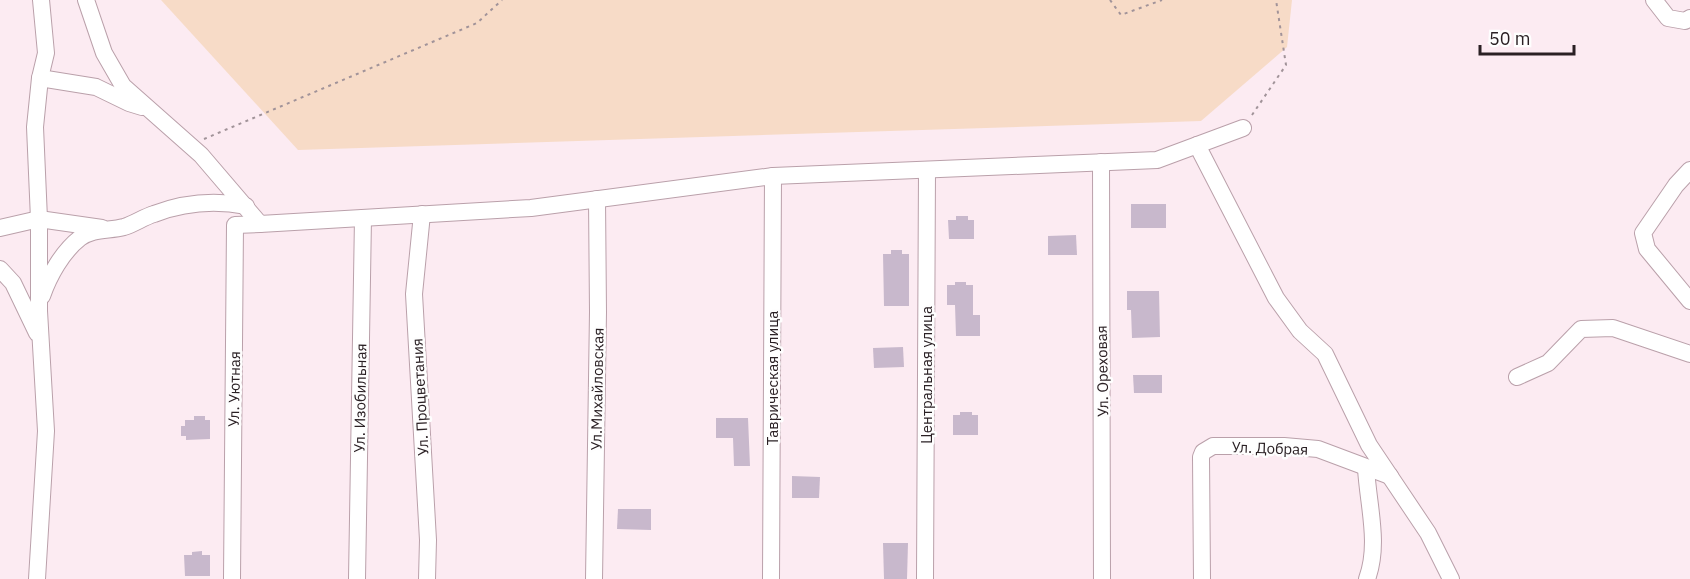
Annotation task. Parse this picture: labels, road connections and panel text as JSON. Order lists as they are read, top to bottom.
{
  "streets": {
    "street": [
      "Ул. Ореховая",
      "Центральная улица",
      "Таврическая улица",
      "Ул. Уютная",
      "Ул.Михайловская",
      "Ул. Процветания",
      "Ул. Изобильная",
      "Ул. Добрая"
    ]
  },
  "scale_bar": "50 m"
}
